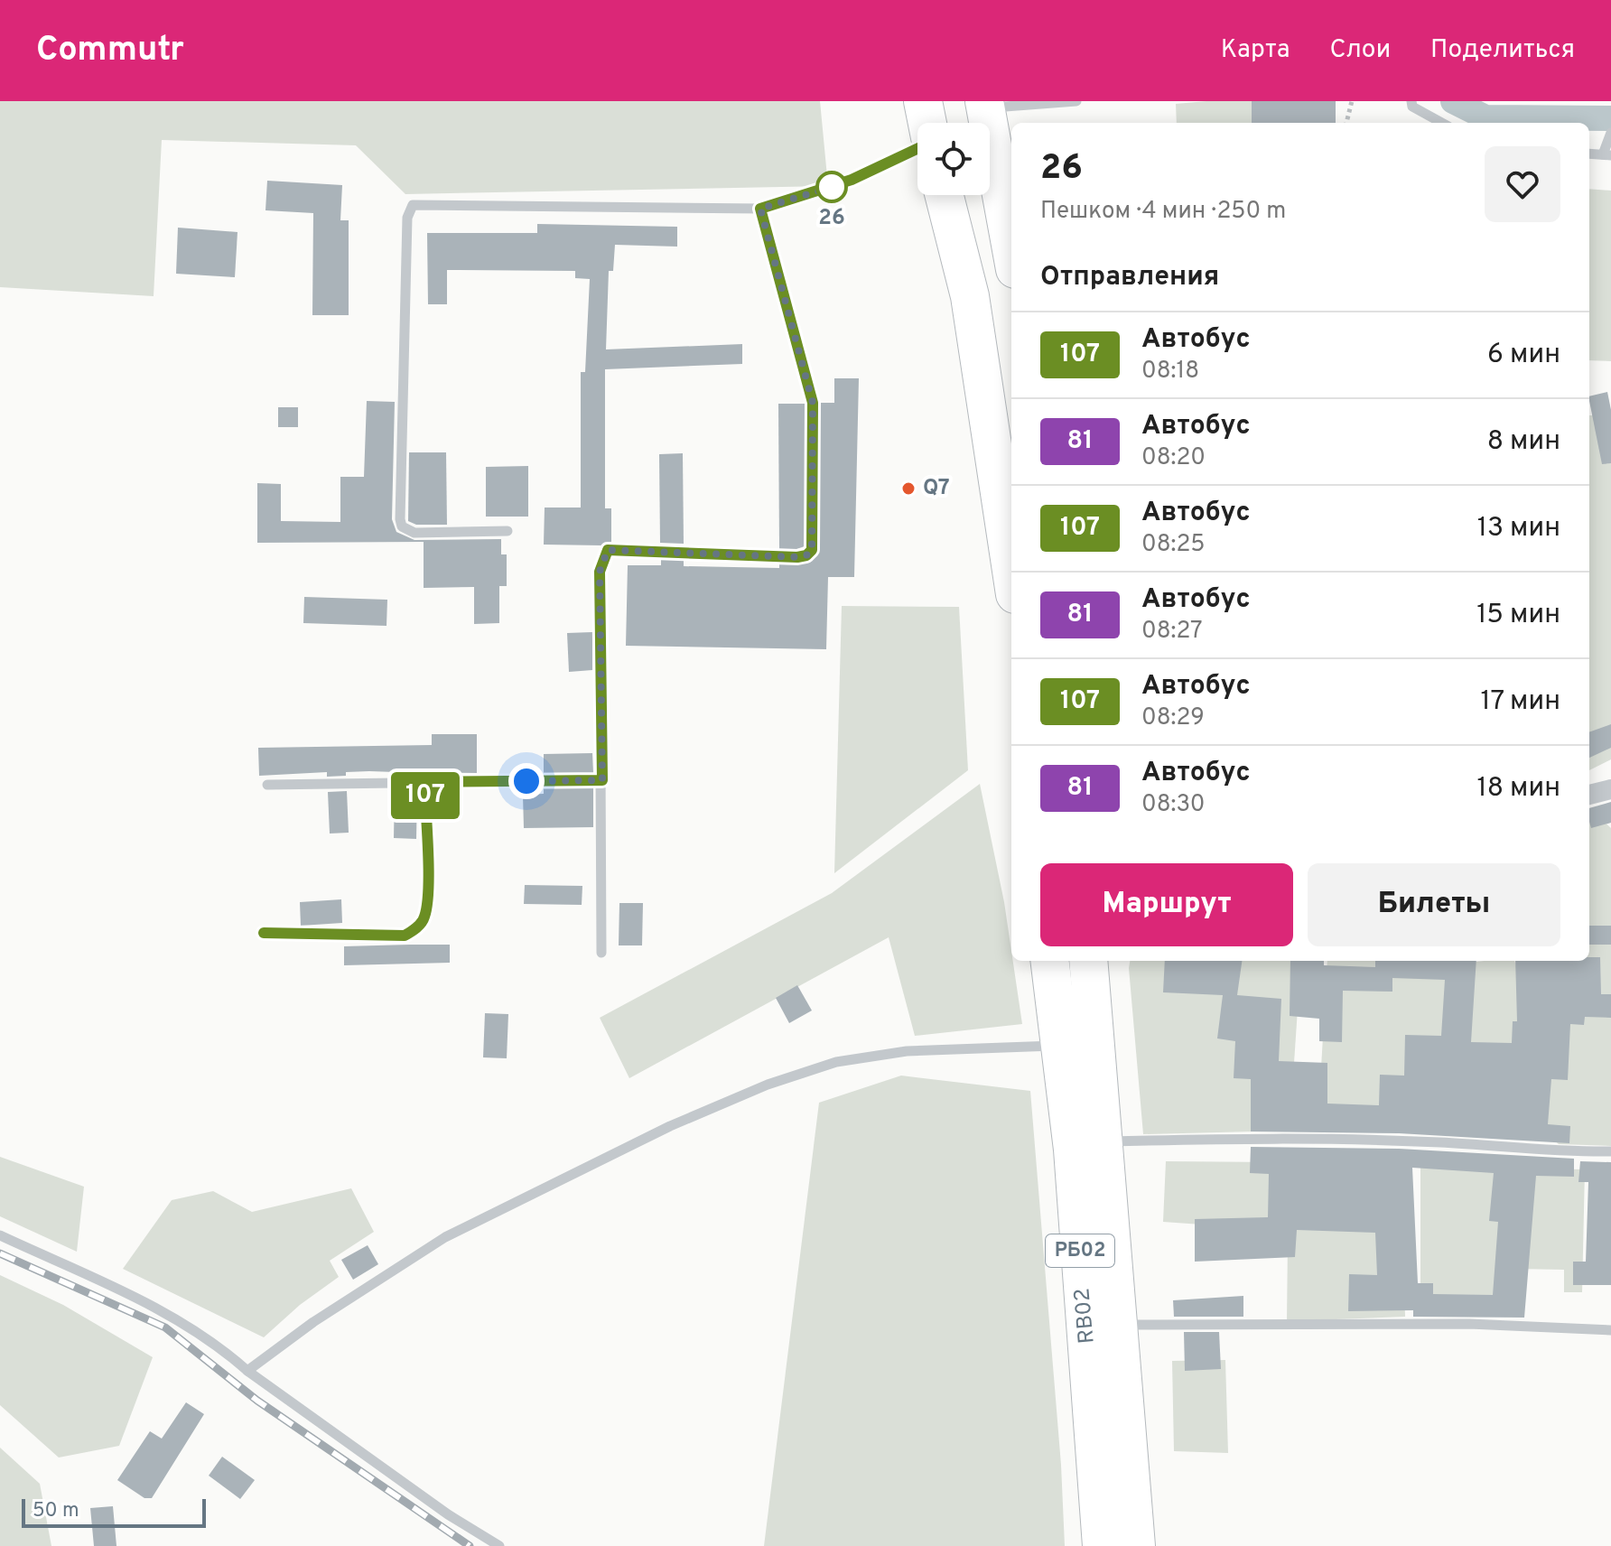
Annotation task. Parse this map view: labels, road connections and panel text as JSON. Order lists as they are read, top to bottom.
{
  "streets": {
    "highway": ["РБ02", "RB02"]
  },
  "places": ["26", "Q7"],
  "lines": ["bus line 107"],
  "scale_bar": "50 m",
  "page": {
    "header": "Commutr",
    "nav": ["Карта", "Слои", "Поделиться"],
    "on_map": "107",
    "heading": [
      ["26", "Пешком · 4 мин · 250 m"],
      "Отправления"
    ],
    "list": [
      {
        "mark": "107",
        "name": "Автобус",
        "note": "08:18",
        "value": "6 мин"
      },
      {
        "mark": "81",
        "name": "Автобус",
        "note": "08:20",
        "value": "8 мин"
      },
      {
        "mark": "107",
        "name": "Автобус",
        "note": "08:25",
        "value": "13 мин"
      },
      {
        "mark": "81",
        "name": "Автобус",
        "note": "08:27",
        "value": "15 мин"
      },
      {
        "mark": "107",
        "name": "Автобус",
        "note": "08:29",
        "value": "17 мин"
      },
      {
        "mark": "81",
        "name": "Автобус",
        "note": "08:30",
        "value": "18 мин"
      }
    ],
    "buttons": ["Маршрут", "Билеты"],
    "scale": "50 m"
  }
}
